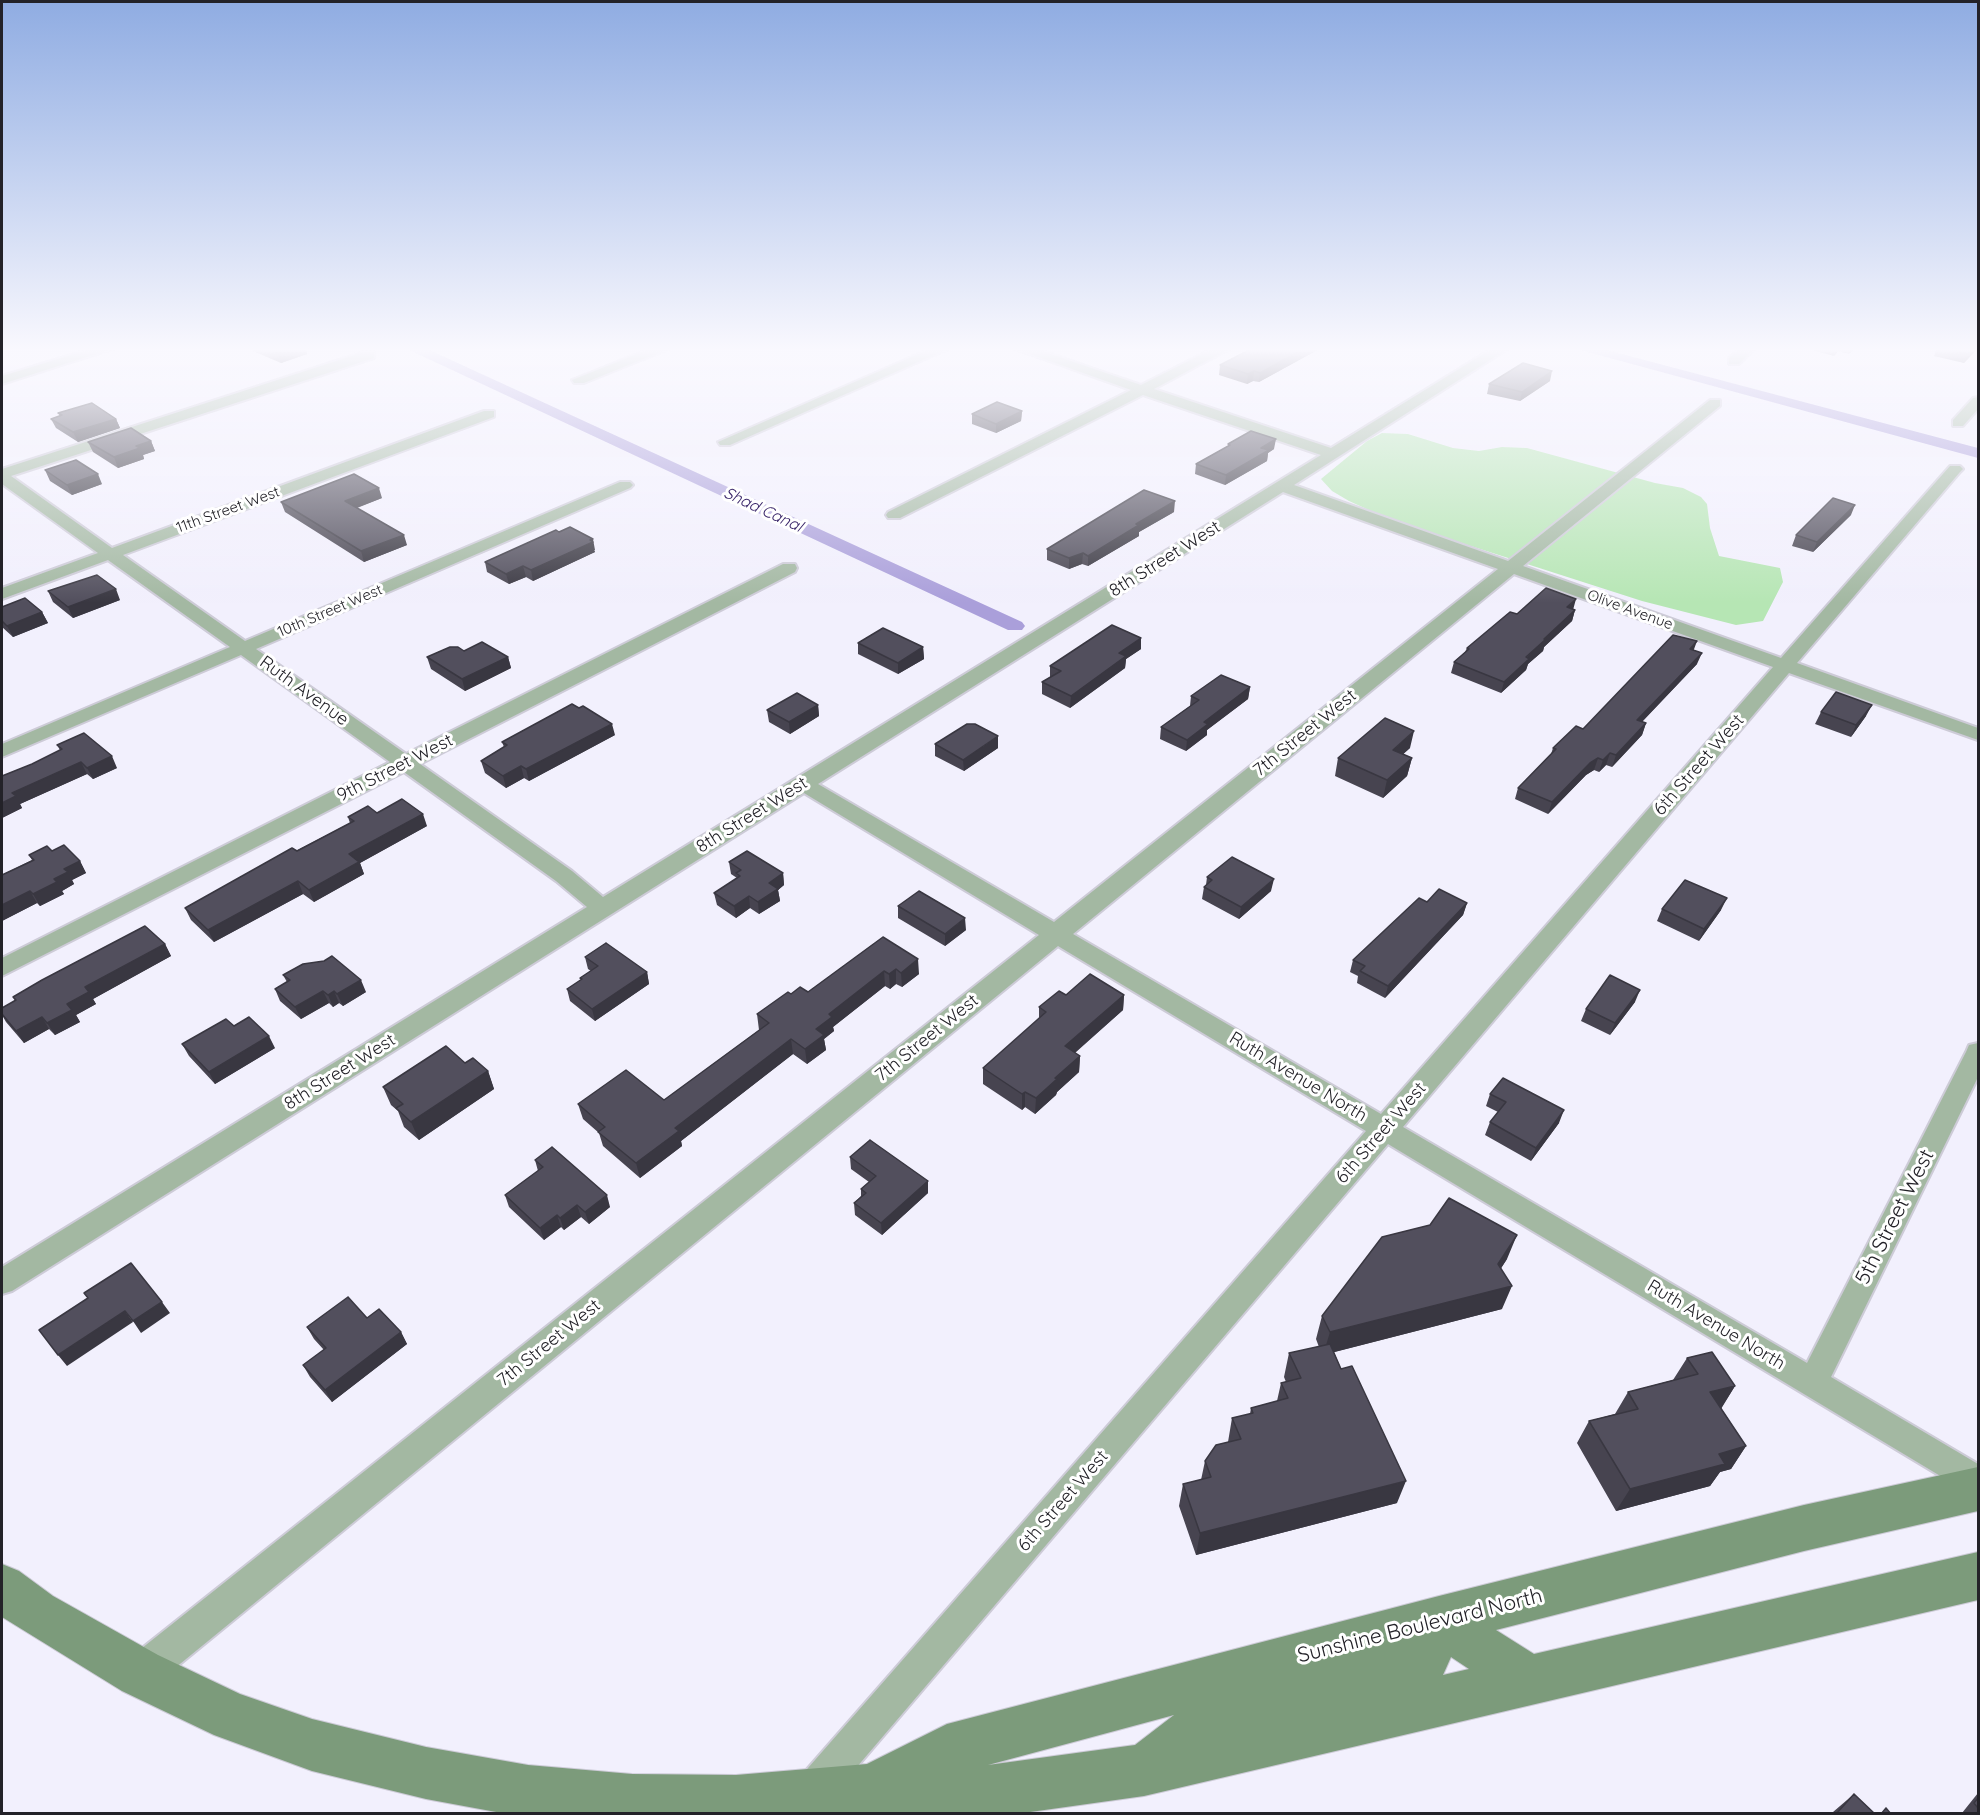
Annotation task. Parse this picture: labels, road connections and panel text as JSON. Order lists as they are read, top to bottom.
{
  "streets": {
    "street": [
      "11th Street West",
      "8th Street West",
      "Olive Avenue",
      "10th Street West",
      "Ruth Avenue",
      "7th Street West",
      "6th Street West",
      "9th Street West",
      "Ruth Avenue North",
      "5th Street West",
      "Sunshine Boulevard North"
    ]
  },
  "crossings": [
    ["11th Street West", "Ruth Avenue"],
    ["8th Street West", "Olive Avenue"],
    ["8th Street West", "Ruth Avenue"],
    ["8th Street West", "Ruth Avenue North"],
    ["Olive Avenue", "7th Street West"],
    ["Olive Avenue", "6th Street West"],
    ["10th Street West", "Ruth Avenue"],
    ["Ruth Avenue", "9th Street West"],
    ["7th Street West", "Ruth Avenue North"],
    ["7th Street West", "Sunshine Boulevard North"],
    ["6th Street West", "Ruth Avenue North"],
    ["6th Street West", "Sunshine Boulevard North"],
    ["Ruth Avenue North", "5th Street West"]
  ],
  "water": ["Shad Canal"]
}
